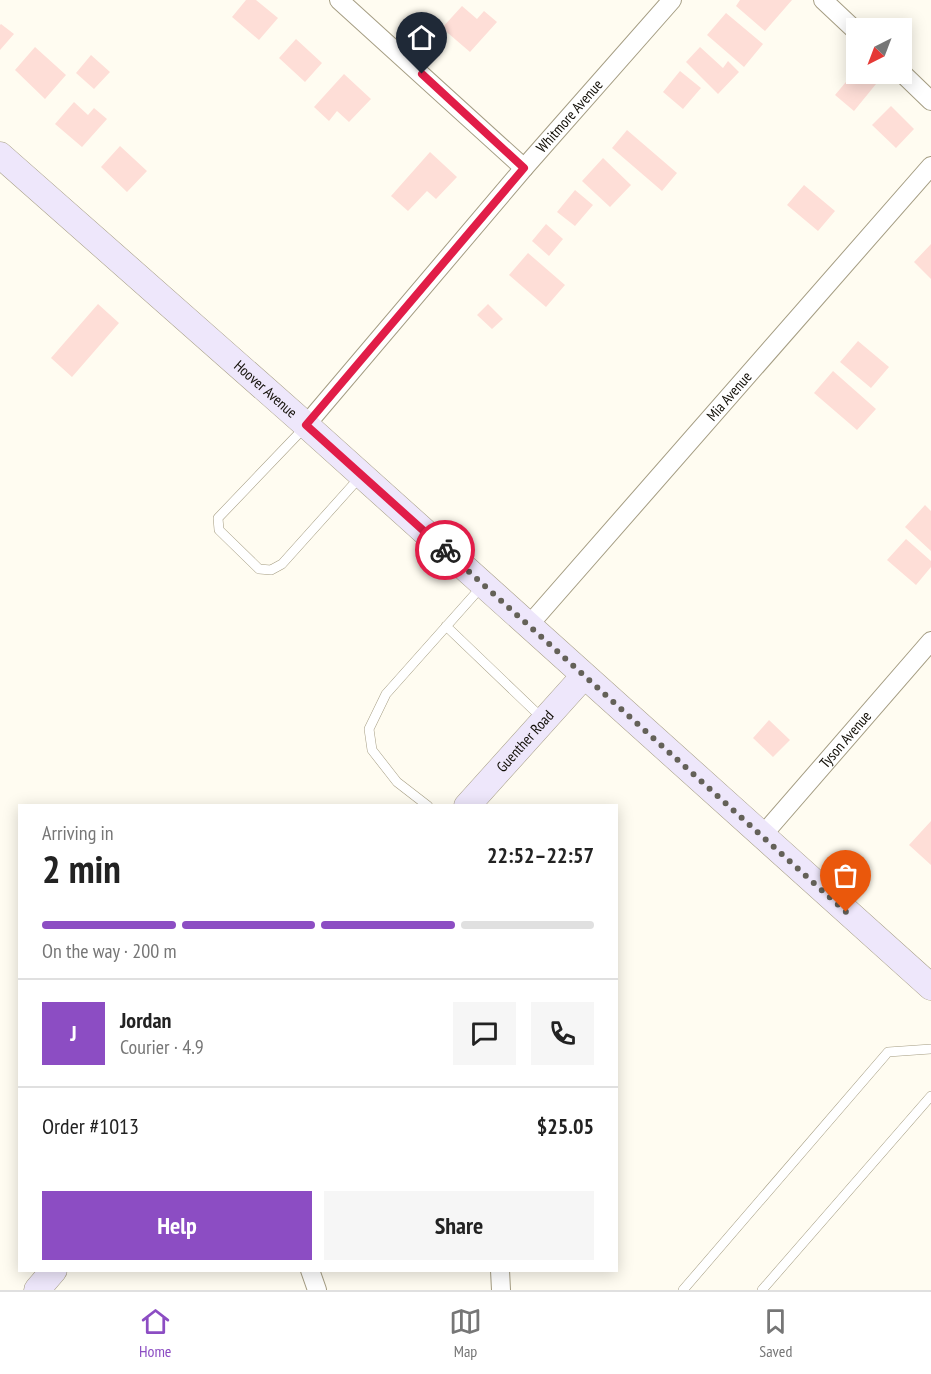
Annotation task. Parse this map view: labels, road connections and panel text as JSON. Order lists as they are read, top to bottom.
{
  "streets": {
    "street": [
      "Whitmore Avenue",
      "Hoover Avenue",
      "Mia Avenue",
      "Tyson Avenue",
      "Guenther Road"
    ]
  },
  "crossings": [
    ["Whitmore Avenue", "Hoover Avenue"],
    ["Hoover Avenue", "Mia Avenue"],
    ["Hoover Avenue", "Tyson Avenue"],
    ["Hoover Avenue", "Guenther Road"]
  ],
  "north": "bottom left",
  "page": {
    "heading": ["2 min", "Arriving in", "22:52–22:57"],
    "panel": [
      "Jordan",
      "Courier · 4.9",
      "Order #1013",
      "$25.05"
    ],
    "bar": "On the way · 200 m",
    "round": "J",
    "buttons": ["Help", "Share"],
    "tabs": ["Home", "Map", "Saved"]
  }
}
